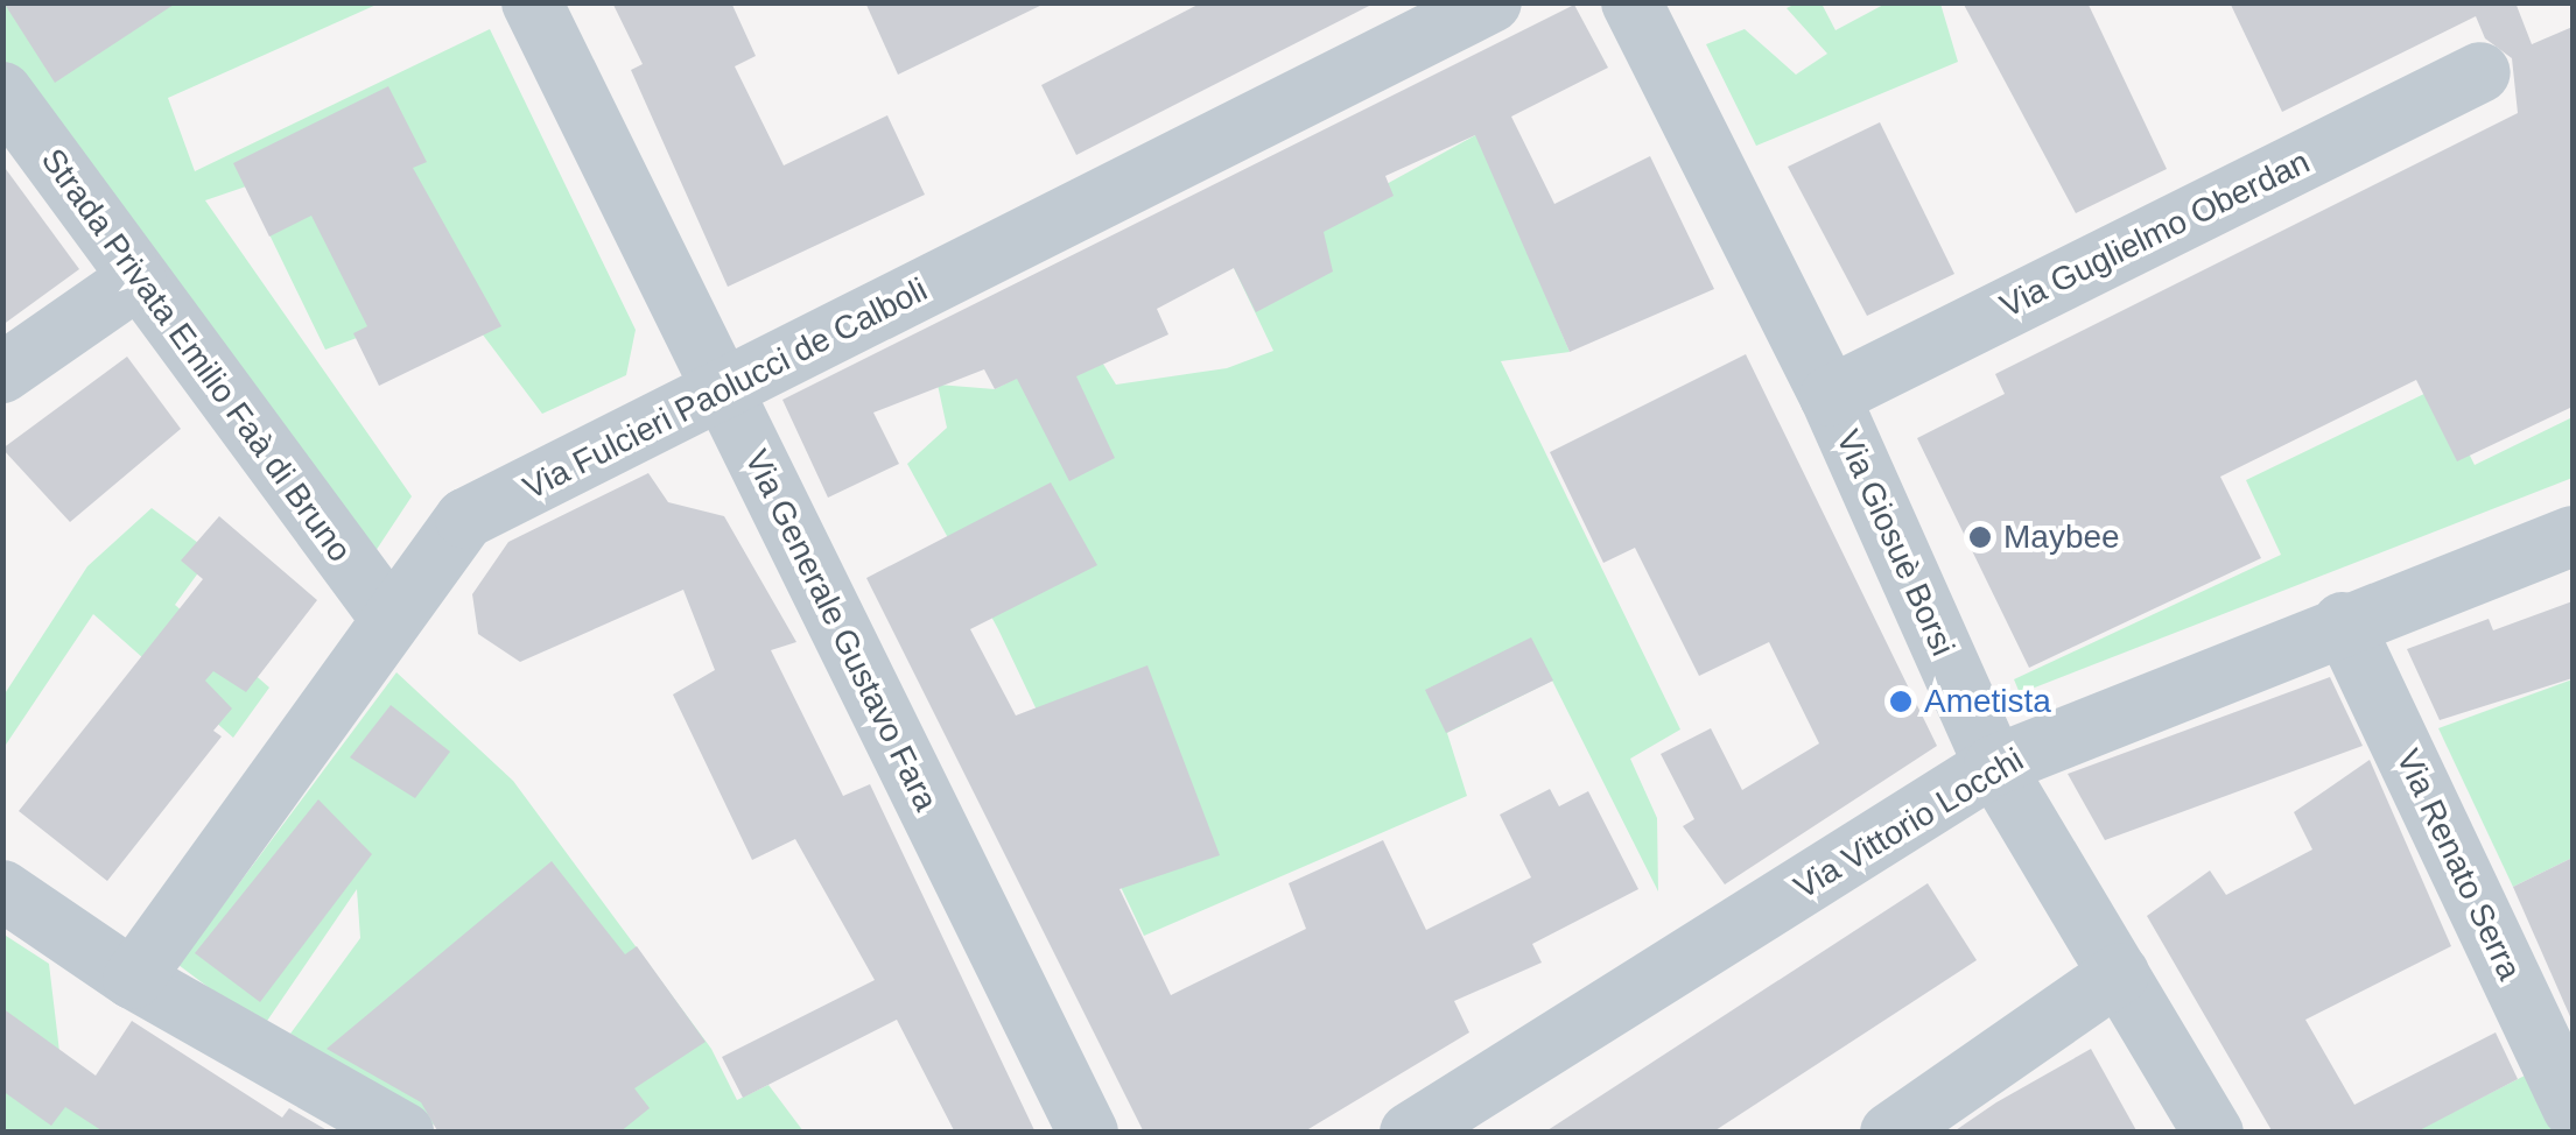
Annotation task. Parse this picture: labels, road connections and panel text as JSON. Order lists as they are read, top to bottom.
{
  "streets": {
    "street": [
      "Via Guglielmo Oberdan",
      "Strada Privata Emilio Faà di Bruno",
      "Via Fulcieri Paolucci de Calboli",
      "Via Giosuè Borsi",
      "Via Generale Gustavo Fara",
      "Via Vittorio Locchi",
      "Via Renato Serra"
    ]
  },
  "crossings": [
    ["Via Guglielmo Oberdan", "Via Giosuè Borsi"],
    ["Strada Privata Emilio Faà di Bruno", "Via Fulcieri Paolucci de Calboli"],
    ["Via Fulcieri Paolucci de Calboli", "Via Generale Gustavo Fara"],
    ["Via Giosuè Borsi", "Via Vittorio Locchi"],
    ["Via Vittorio Locchi", "Via Renato Serra"]
  ],
  "places": ["Maybee", "Ametista"]
}
